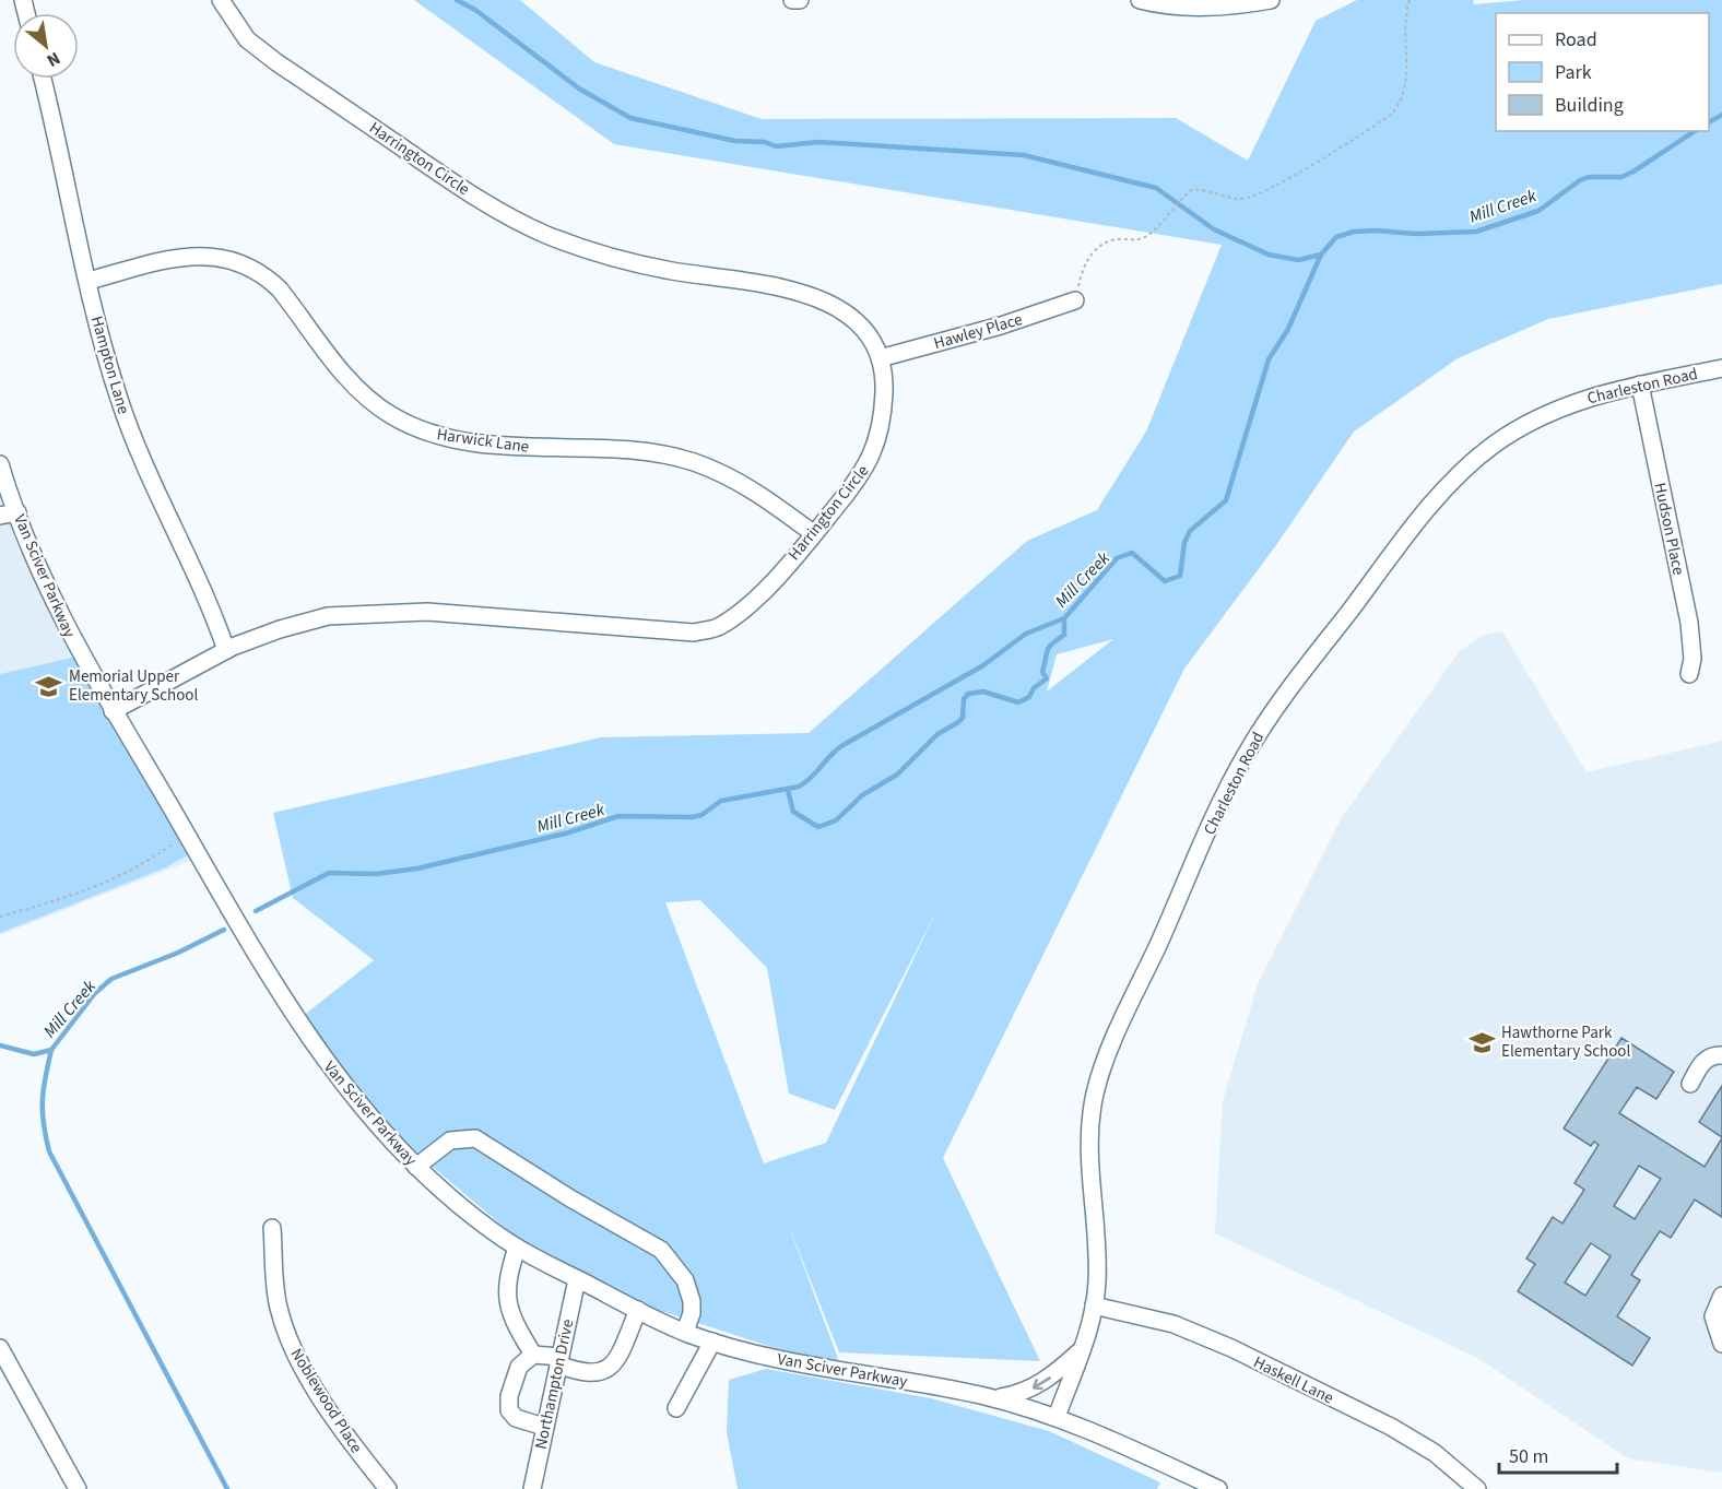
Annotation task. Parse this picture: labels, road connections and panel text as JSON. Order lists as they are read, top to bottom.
{
  "streets": {
    "street": [
      "Harrington Circle",
      "Hawley Place",
      "Hampton Lane",
      "Charleston Road",
      "Harwick Lane",
      "Hudson Place",
      "Van Sciver Parkway",
      "Haskell Lane",
      "Northampton Drive",
      "Noblewood Place"
    ]
  },
  "crossings": [
    ["Harrington Circle", "Hawley Place"],
    ["Harrington Circle", "Hampton Lane"],
    ["Harrington Circle", "Harwick Lane"],
    ["Harrington Circle", "Van Sciver Parkway"],
    ["Hampton Lane", "Harwick Lane"],
    ["Charleston Road", "Hudson Place"],
    ["Charleston Road", "Van Sciver Parkway"],
    ["Charleston Road", "Haskell Lane"],
    ["Van Sciver Parkway", "Northampton Drive"]
  ],
  "water": ["Mill Creek"],
  "places": {
    "school or university": ["Memorial Upper Elementary School", "Hawthorne Park Elementary School"]
  },
  "legend": ["Road", "Park", "Building"],
  "scale_bar": "50 m",
  "north": "bottom right"
}
